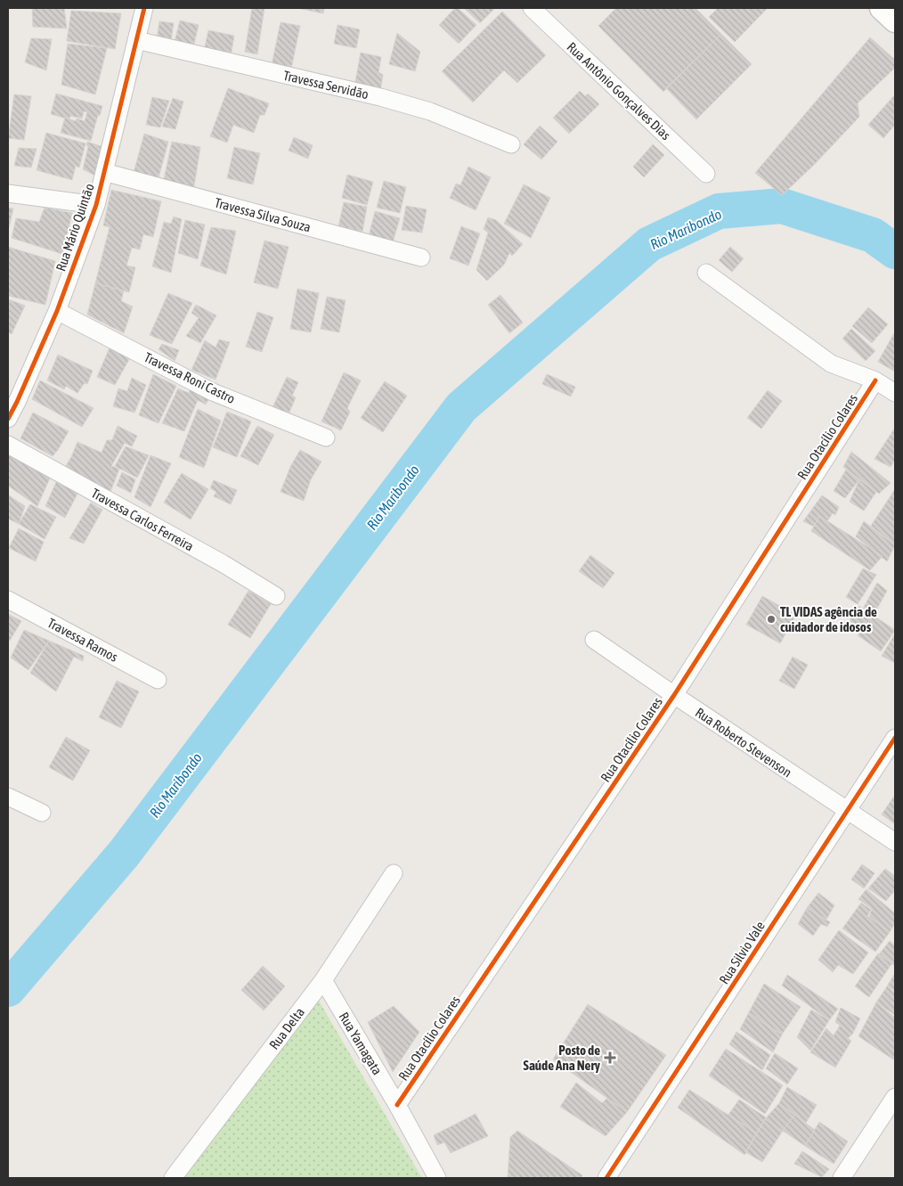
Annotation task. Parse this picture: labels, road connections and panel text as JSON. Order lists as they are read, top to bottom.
{
  "streets": {
    "street": [
      "Travessa Servidão",
      "Rua Antônio Gonçalves Dias",
      "Travessa Silva Souza",
      "Rua Mário Quintão",
      "Travessa Roni Castro",
      "Rua Otacílio Colares",
      "Travessa Carlos Ferreira",
      "Travessa Ramos",
      "Rua Roberto Stevenson",
      "Rua Silvio Vale",
      "Rua Delta",
      "Rua Yamagata"
    ]
  },
  "crossings": [
    ["Travessa Servidão", "Rua Mário Quintão"],
    ["Travessa Silva Souza", "Rua Mário Quintão"],
    ["Rua Mário Quintão", "Travessa Roni Castro"],
    ["Rua Otacílio Colares", "Rua Roberto Stevenson"],
    ["Rua Otacílio Colares", "Rua Yamagata"],
    ["Rua Roberto Stevenson", "Rua Silvio Vale"],
    ["Rua Delta", "Rua Yamagata"]
  ],
  "water": ["Rio Maribondo"],
  "places": {
    "other": ["TL VIDAS agência de cuidador de idosos"],
    "health": ["Posto de Saúde Ana Nery"]
  }
}
